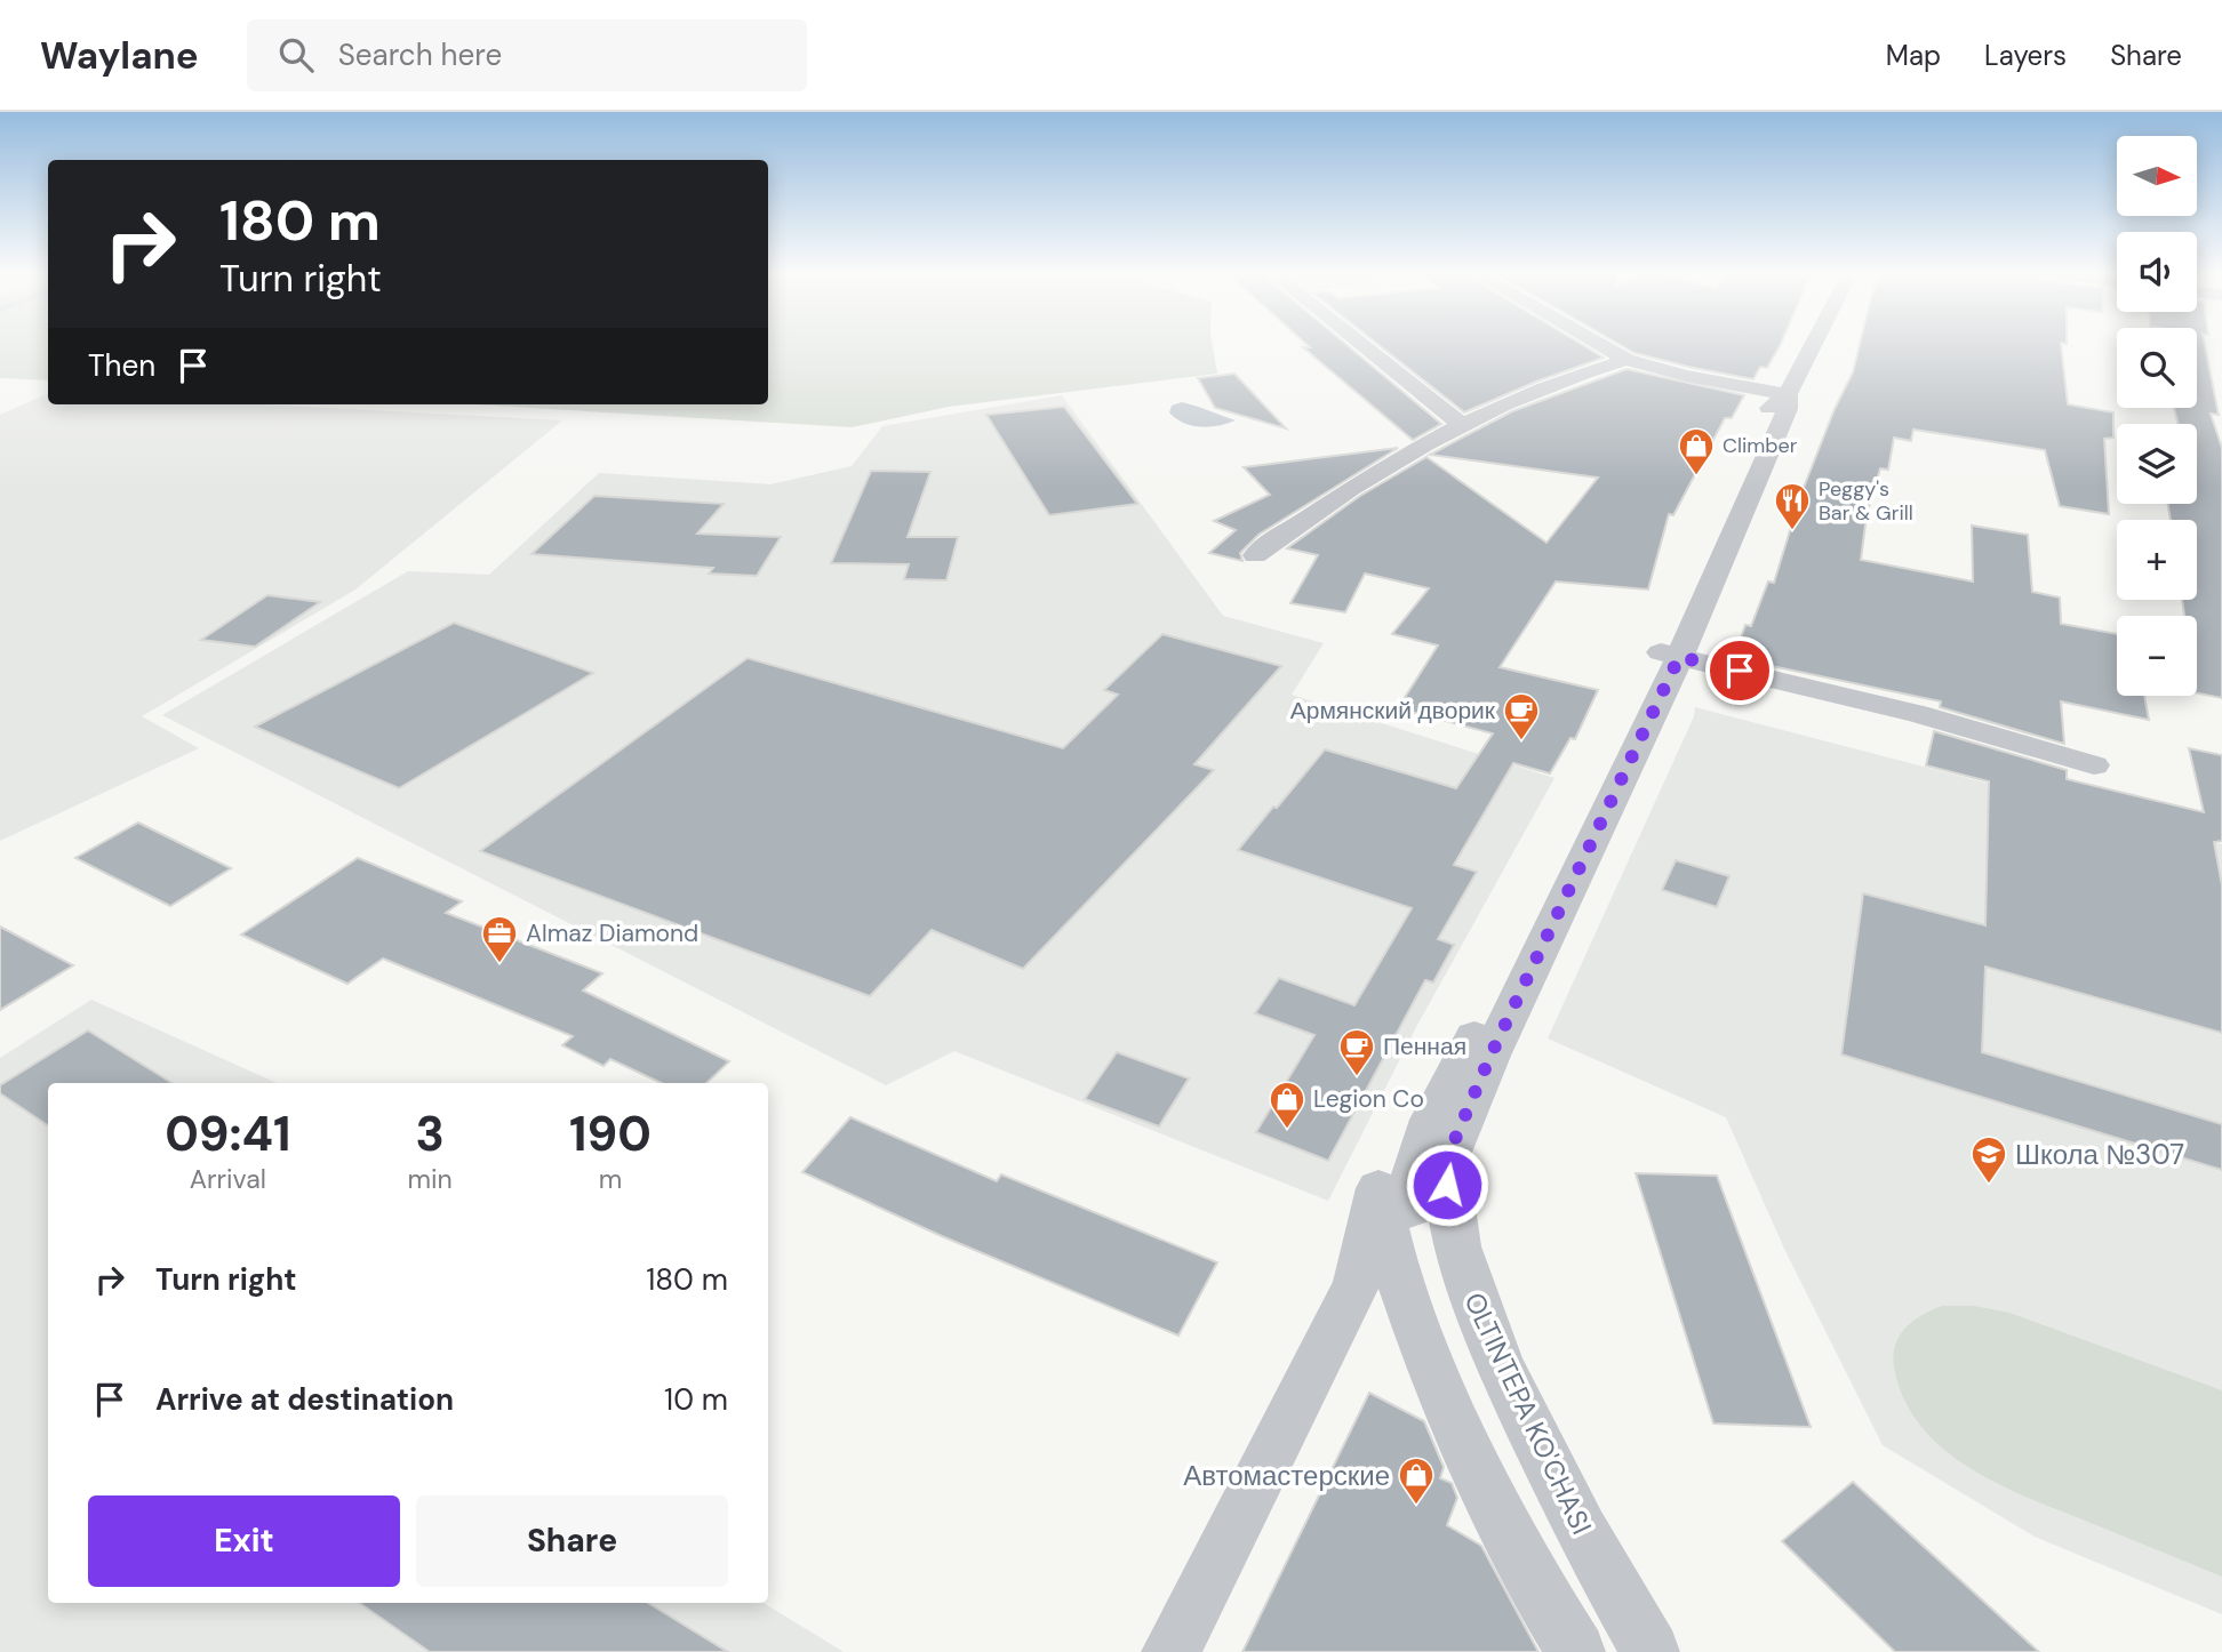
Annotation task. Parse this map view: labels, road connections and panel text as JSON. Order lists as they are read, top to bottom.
{
  "streets": {
    "street": ["OLTINTEPA KO'CHASI"]
  },
  "places": {
    "shop": ["Climber", "Legion Co", "Автомастерские"],
    "restaurant": ["Peggy's Bar & Grill"],
    "cafe": ["Армянский дворик", "Пенная"],
    "office": ["Almaz Diamond"],
    "school or university": ["Школа №307"]
  },
  "north": "right",
  "page": {
    "header": "Waylane",
    "search": "Search here",
    "nav": ["Map", "Layers", "Share"],
    "map_buttons": ["+", "−"],
    "turn": ["180 m", "Turn right"],
    "then": "Then",
    "eta": [
      "09:41",
      "Arrival",
      "3",
      "min",
      "190",
      "m"
    ],
    "list": [
      {
        "name": "Turn right",
        "value": "180 m"
      },
      {
        "name": "Arrive at destination",
        "value": "10 m"
      }
    ],
    "buttons": ["Exit", "Share"]
  }
}
